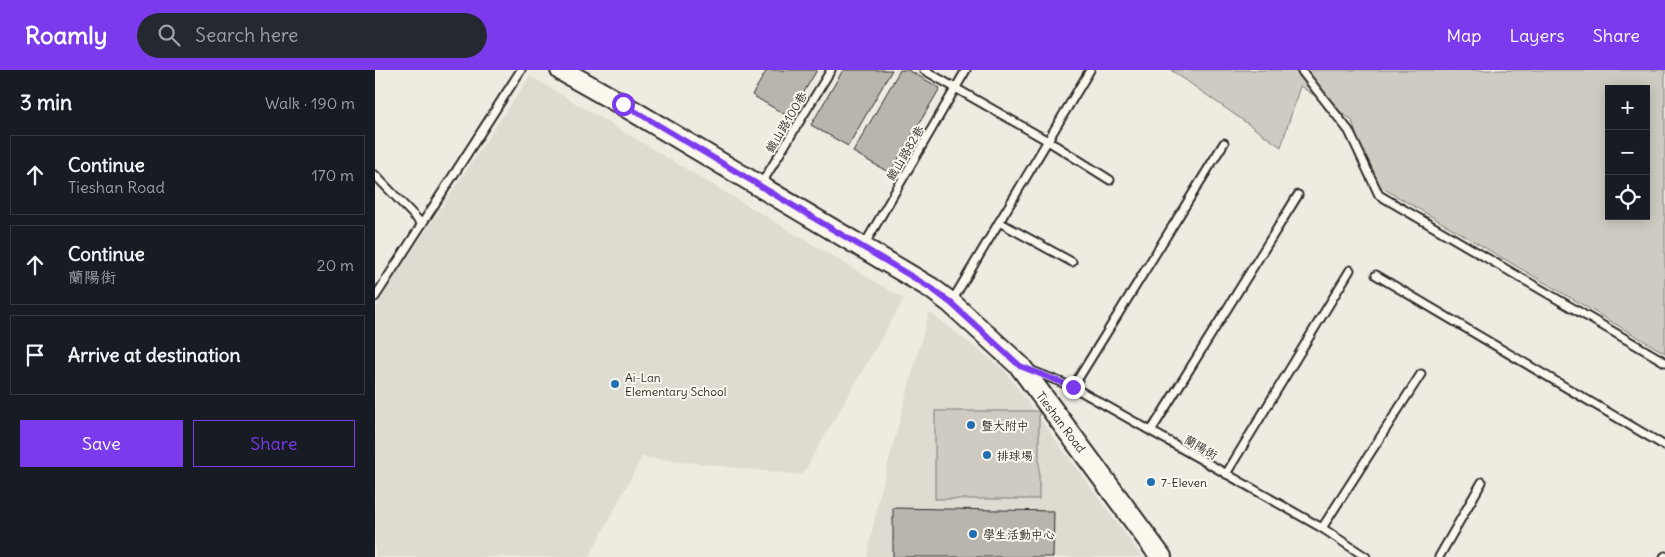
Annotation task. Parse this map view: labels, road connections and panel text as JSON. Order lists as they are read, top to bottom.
{
  "streets": {
    "street": ["Tieshan Road"],
    "lane": ["鐵山路100巷", "鐵山路82巷", "蘭陽街"]
  },
  "crossings": [
    ["鐵山路100巷", "Tieshan Road"],
    ["鐵山路82巷", "Tieshan Road"],
    ["Tieshan Road", "蘭陽街"]
  ],
  "places": [
    "Ai-Lan Elementary School",
    "暨大附中",
    "排球場",
    "7-Eleven",
    "學生活動中心"
  ],
  "page": {
    "header": "Roamly",
    "search": "Search here",
    "nav": ["Map", "Layers", "Share"],
    "heading": ["3 min", "Walk · 190 m"],
    "map_buttons": ["+", "−"],
    "list": [
      ["Continue", "Tieshan Road", "170 m"],
      ["Continue", "蘭陽街", "20 m"],
      "Arrive at destination"
    ],
    "buttons": ["Save", "Share"]
  }
}
